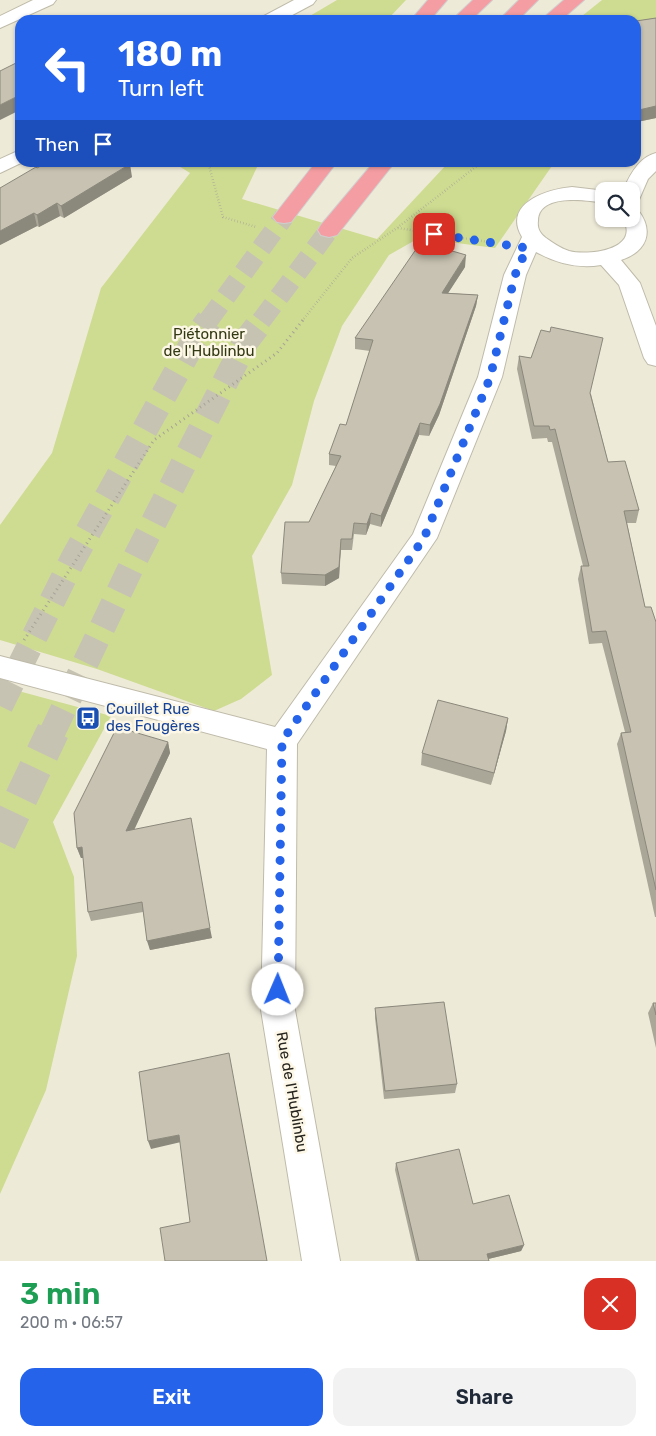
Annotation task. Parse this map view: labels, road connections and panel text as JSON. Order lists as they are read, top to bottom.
{
  "streets": {
    "street": ["Rue de l'Hublinbu"]
  },
  "parks": ["Piétonnier de l'Hublinbu"],
  "places": {
    "bus stop": ["Couillet Rue des Fougères"]
  },
  "page": {
    "turn": ["180 m", "Turn left"],
    "then": "Then",
    "heading": ["3 min", "200 m · 06:57"],
    "buttons": ["Exit", "Share"]
  }
}
